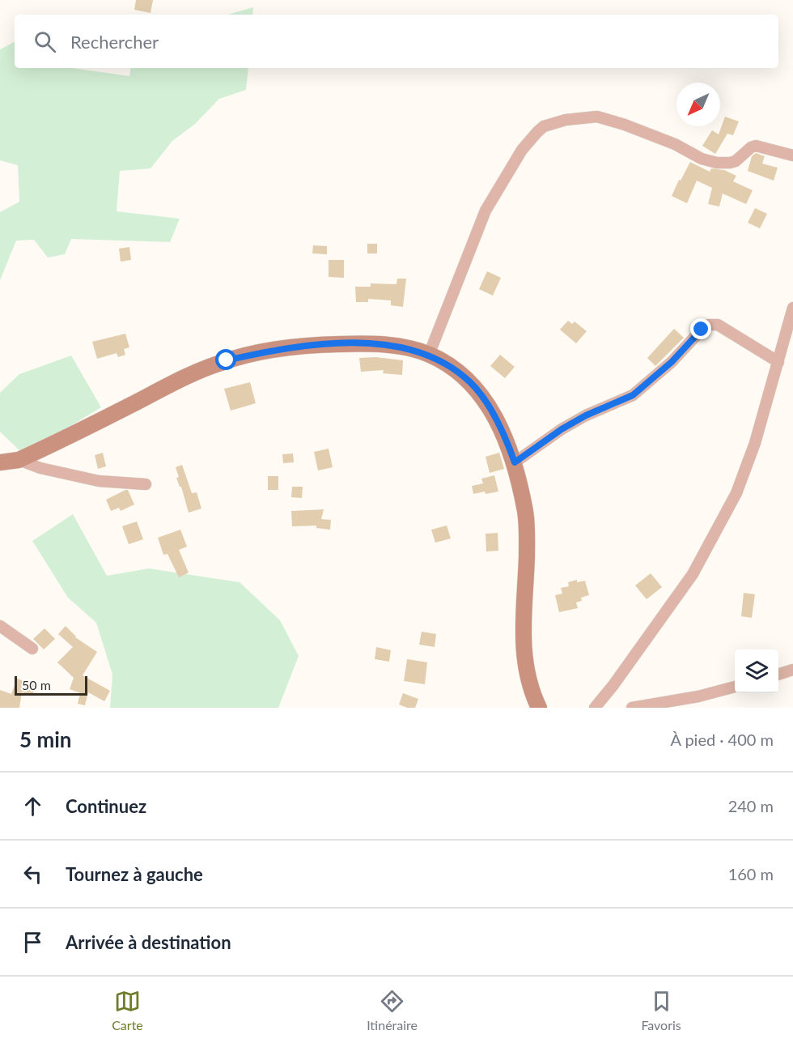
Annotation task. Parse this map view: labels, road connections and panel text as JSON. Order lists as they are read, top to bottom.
{
  "scale_bar": "50 m",
  "north": "bottom left",
  "page": {
    "search": "Rechercher",
    "scale": "50 m",
    "heading": ["5 min", "À pied · 400 m"],
    "list": [
      ["Continuez", "240 m"],
      ["Tournez à gauche", "160 m"],
      "Arrivée à destination"
    ],
    "nav": ["Carte", "Itinéraire", "Favoris"]
  }
}
